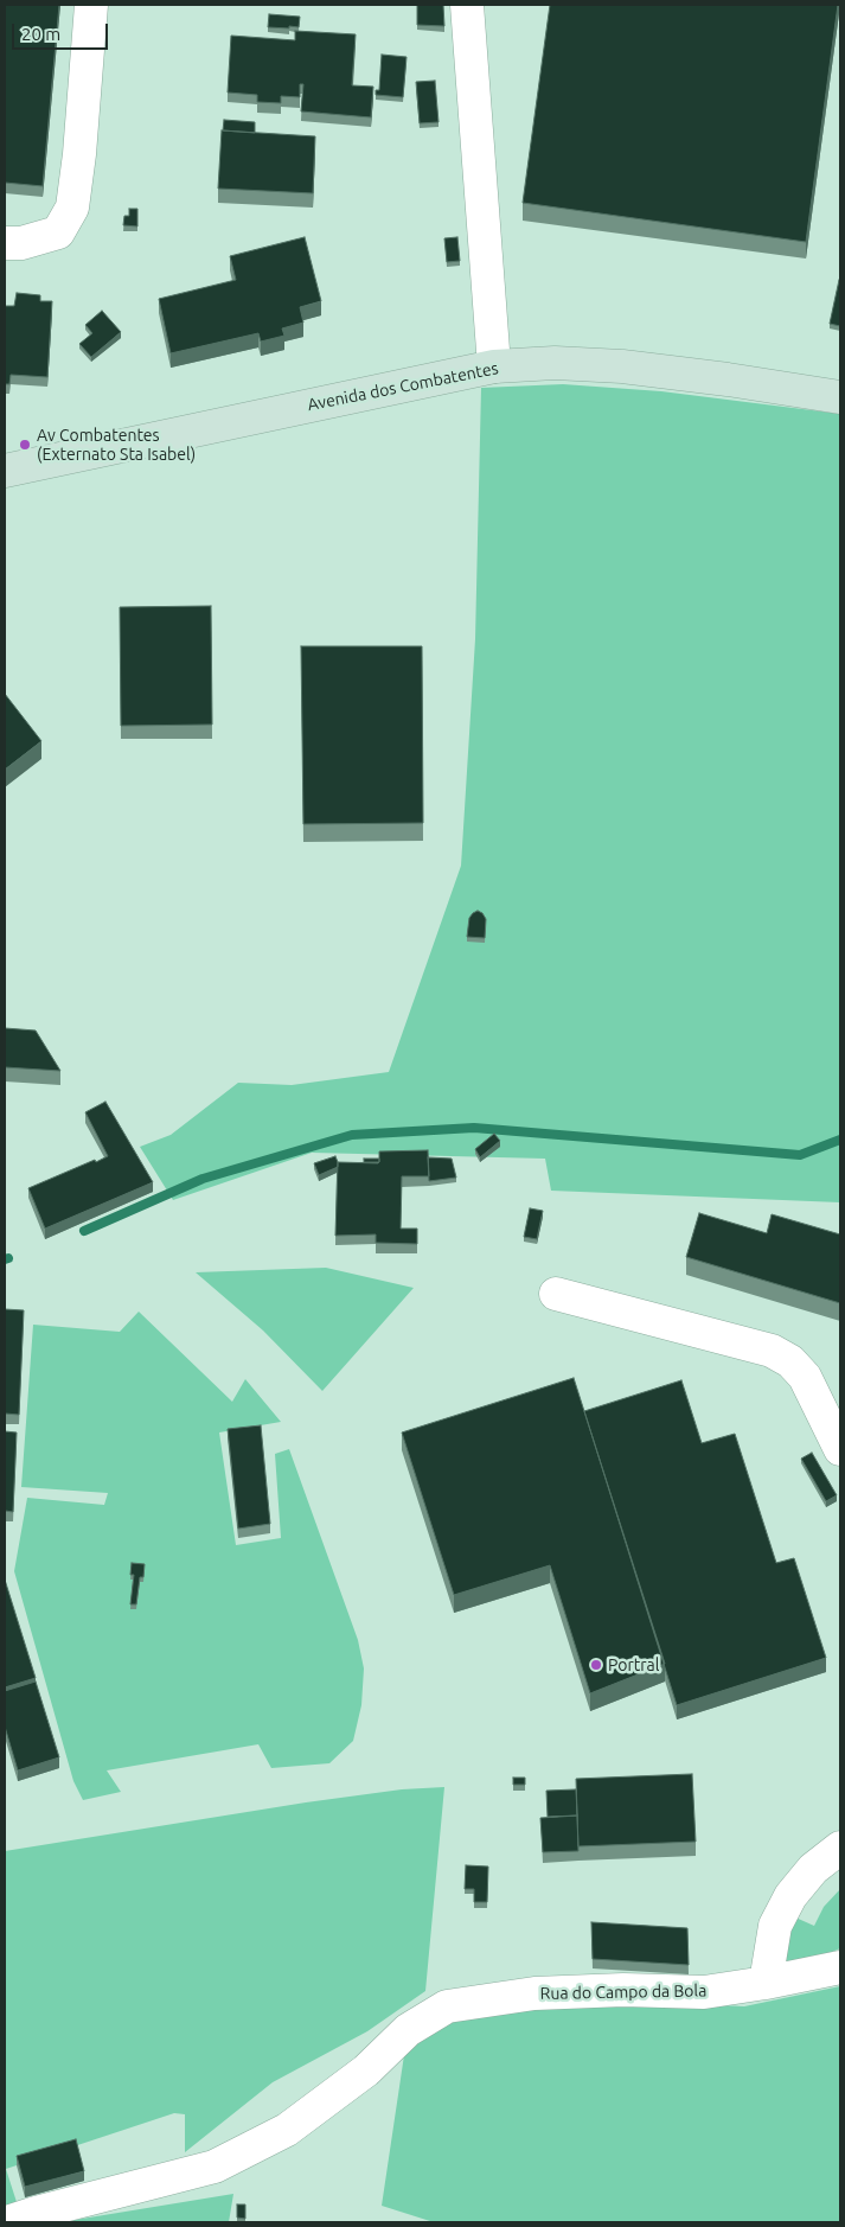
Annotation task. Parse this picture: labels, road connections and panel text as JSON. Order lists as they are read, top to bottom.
{
  "streets": {
    "street": ["Avenida dos Combatentes", "Rua do Campo da Bola"]
  },
  "places": ["Av Combatentes (Externato Sta Isabel)", "Portral"],
  "scale_bar": "20 m"
}
